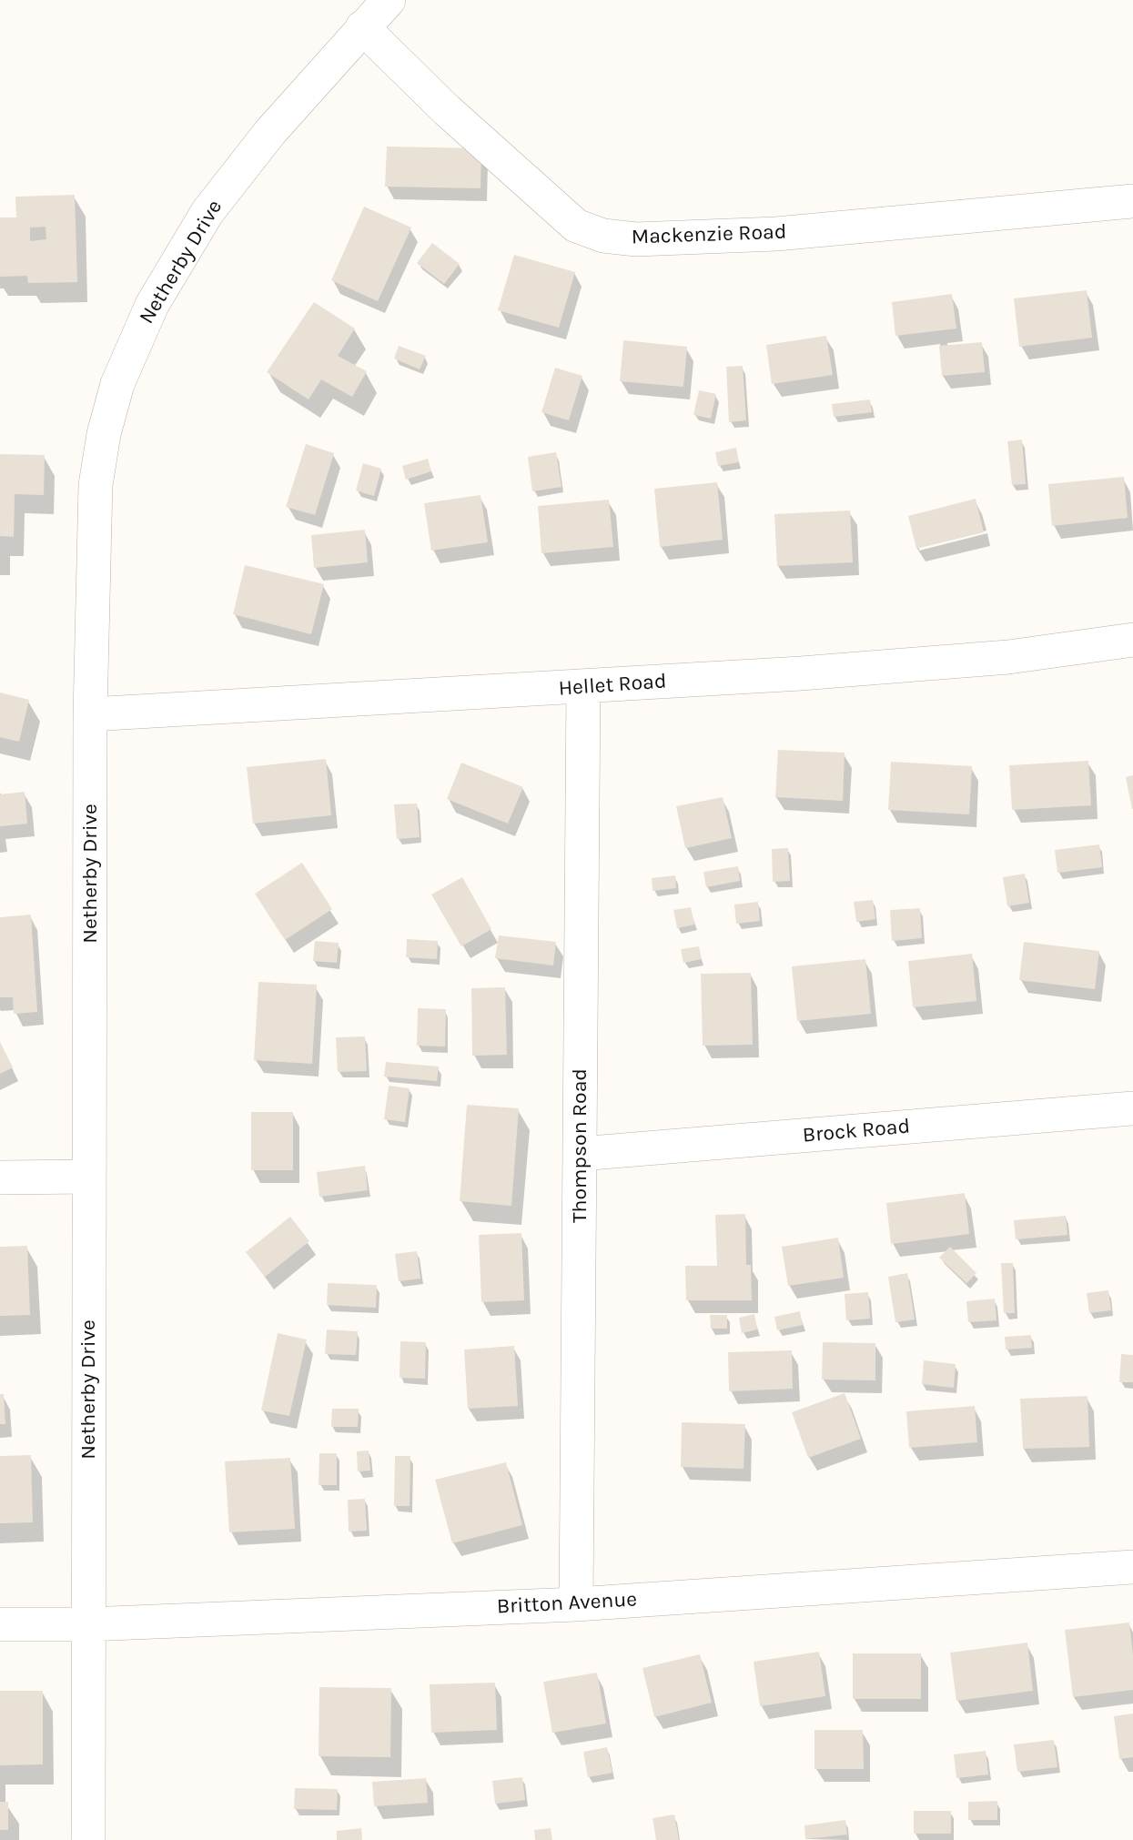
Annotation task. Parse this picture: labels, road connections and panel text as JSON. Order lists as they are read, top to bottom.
{
  "streets": {
    "street": [
      "Mackenzie Road",
      "Netherby Drive",
      "Hellet Road",
      "Brock Road",
      "Thompson Road",
      "Britton Avenue"
    ]
  },
  "crossings": [
    ["Mackenzie Road", "Netherby Drive"],
    ["Netherby Drive", "Hellet Road"],
    ["Netherby Drive", "Britton Avenue"],
    ["Hellet Road", "Thompson Road"],
    ["Brock Road", "Thompson Road"],
    ["Thompson Road", "Britton Avenue"]
  ]
}
